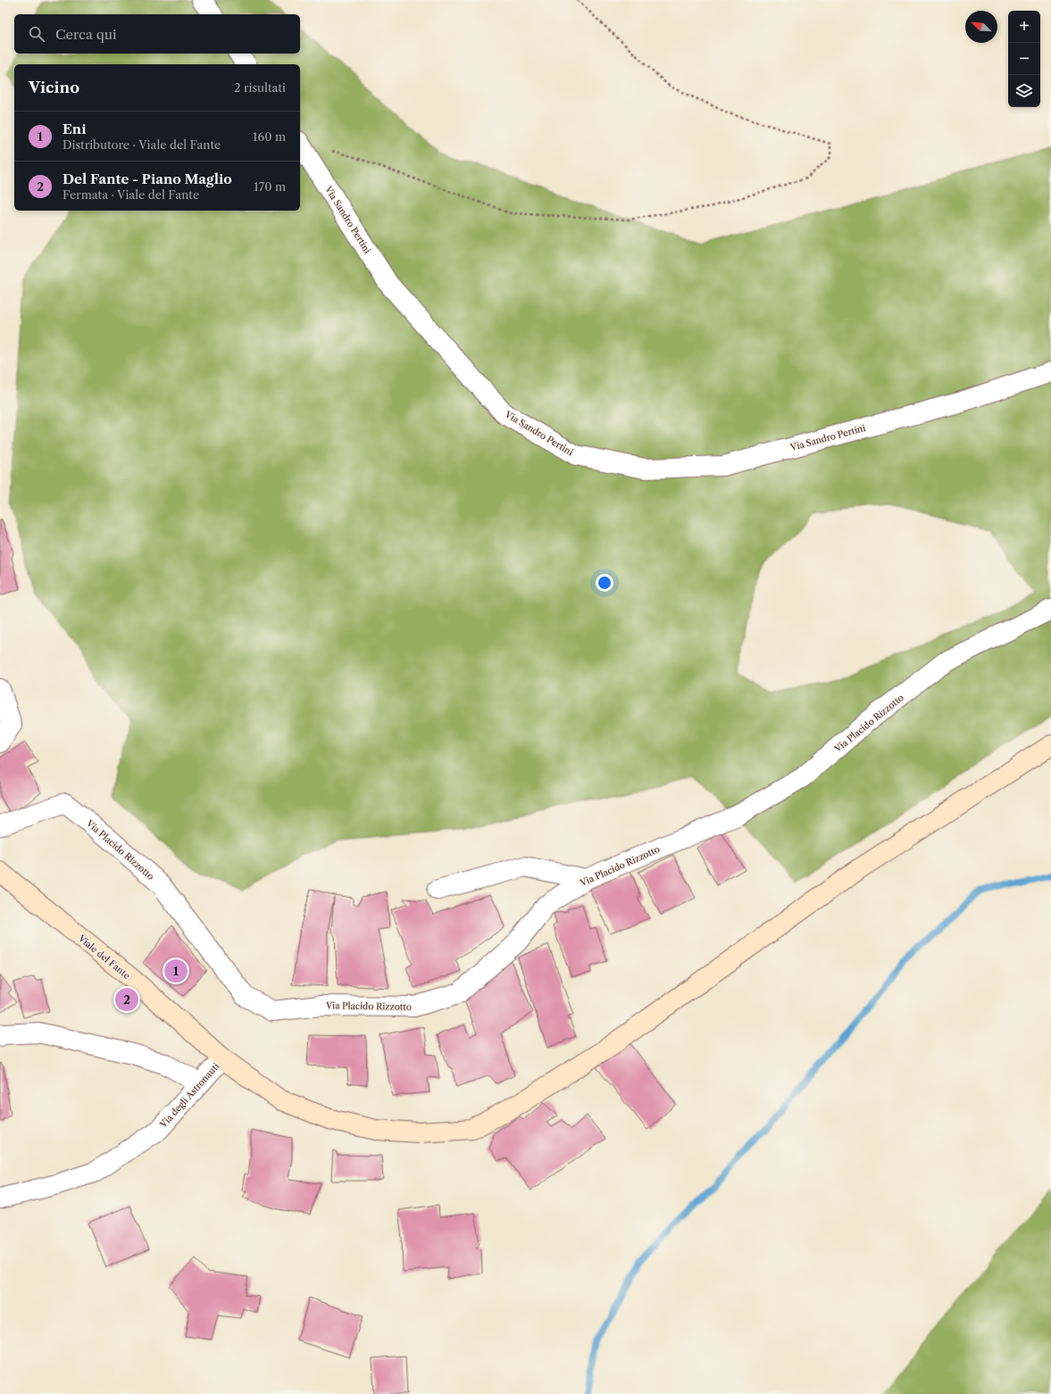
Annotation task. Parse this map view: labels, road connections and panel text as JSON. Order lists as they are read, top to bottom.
{
  "streets": {
    "main road": ["Viale del Fante"],
    "street": ["Via Sandro Pertini", "Via Placido Rizzotto", "Via degli Astronauti"]
  },
  "crossings": [
    ["Viale del Fante", "Via degli Astronauti"]
  ],
  "north": "top left",
  "page": {
    "map_buttons": ["+", "−"],
    "search": "Cerca qui",
    "heading": ["Vicino", "2 risultati"],
    "list": [
      {
        "mark": "1",
        "name": "Eni",
        "note": "Distributore · Viale del Fante",
        "value": "160 m"
      },
      {
        "mark": "2",
        "name": "Del Fante - Piano Maglio",
        "note": "Fermata · Viale del Fante",
        "value": "170 m"
      }
    ],
    "pins": ["1", "2"]
  }
}
